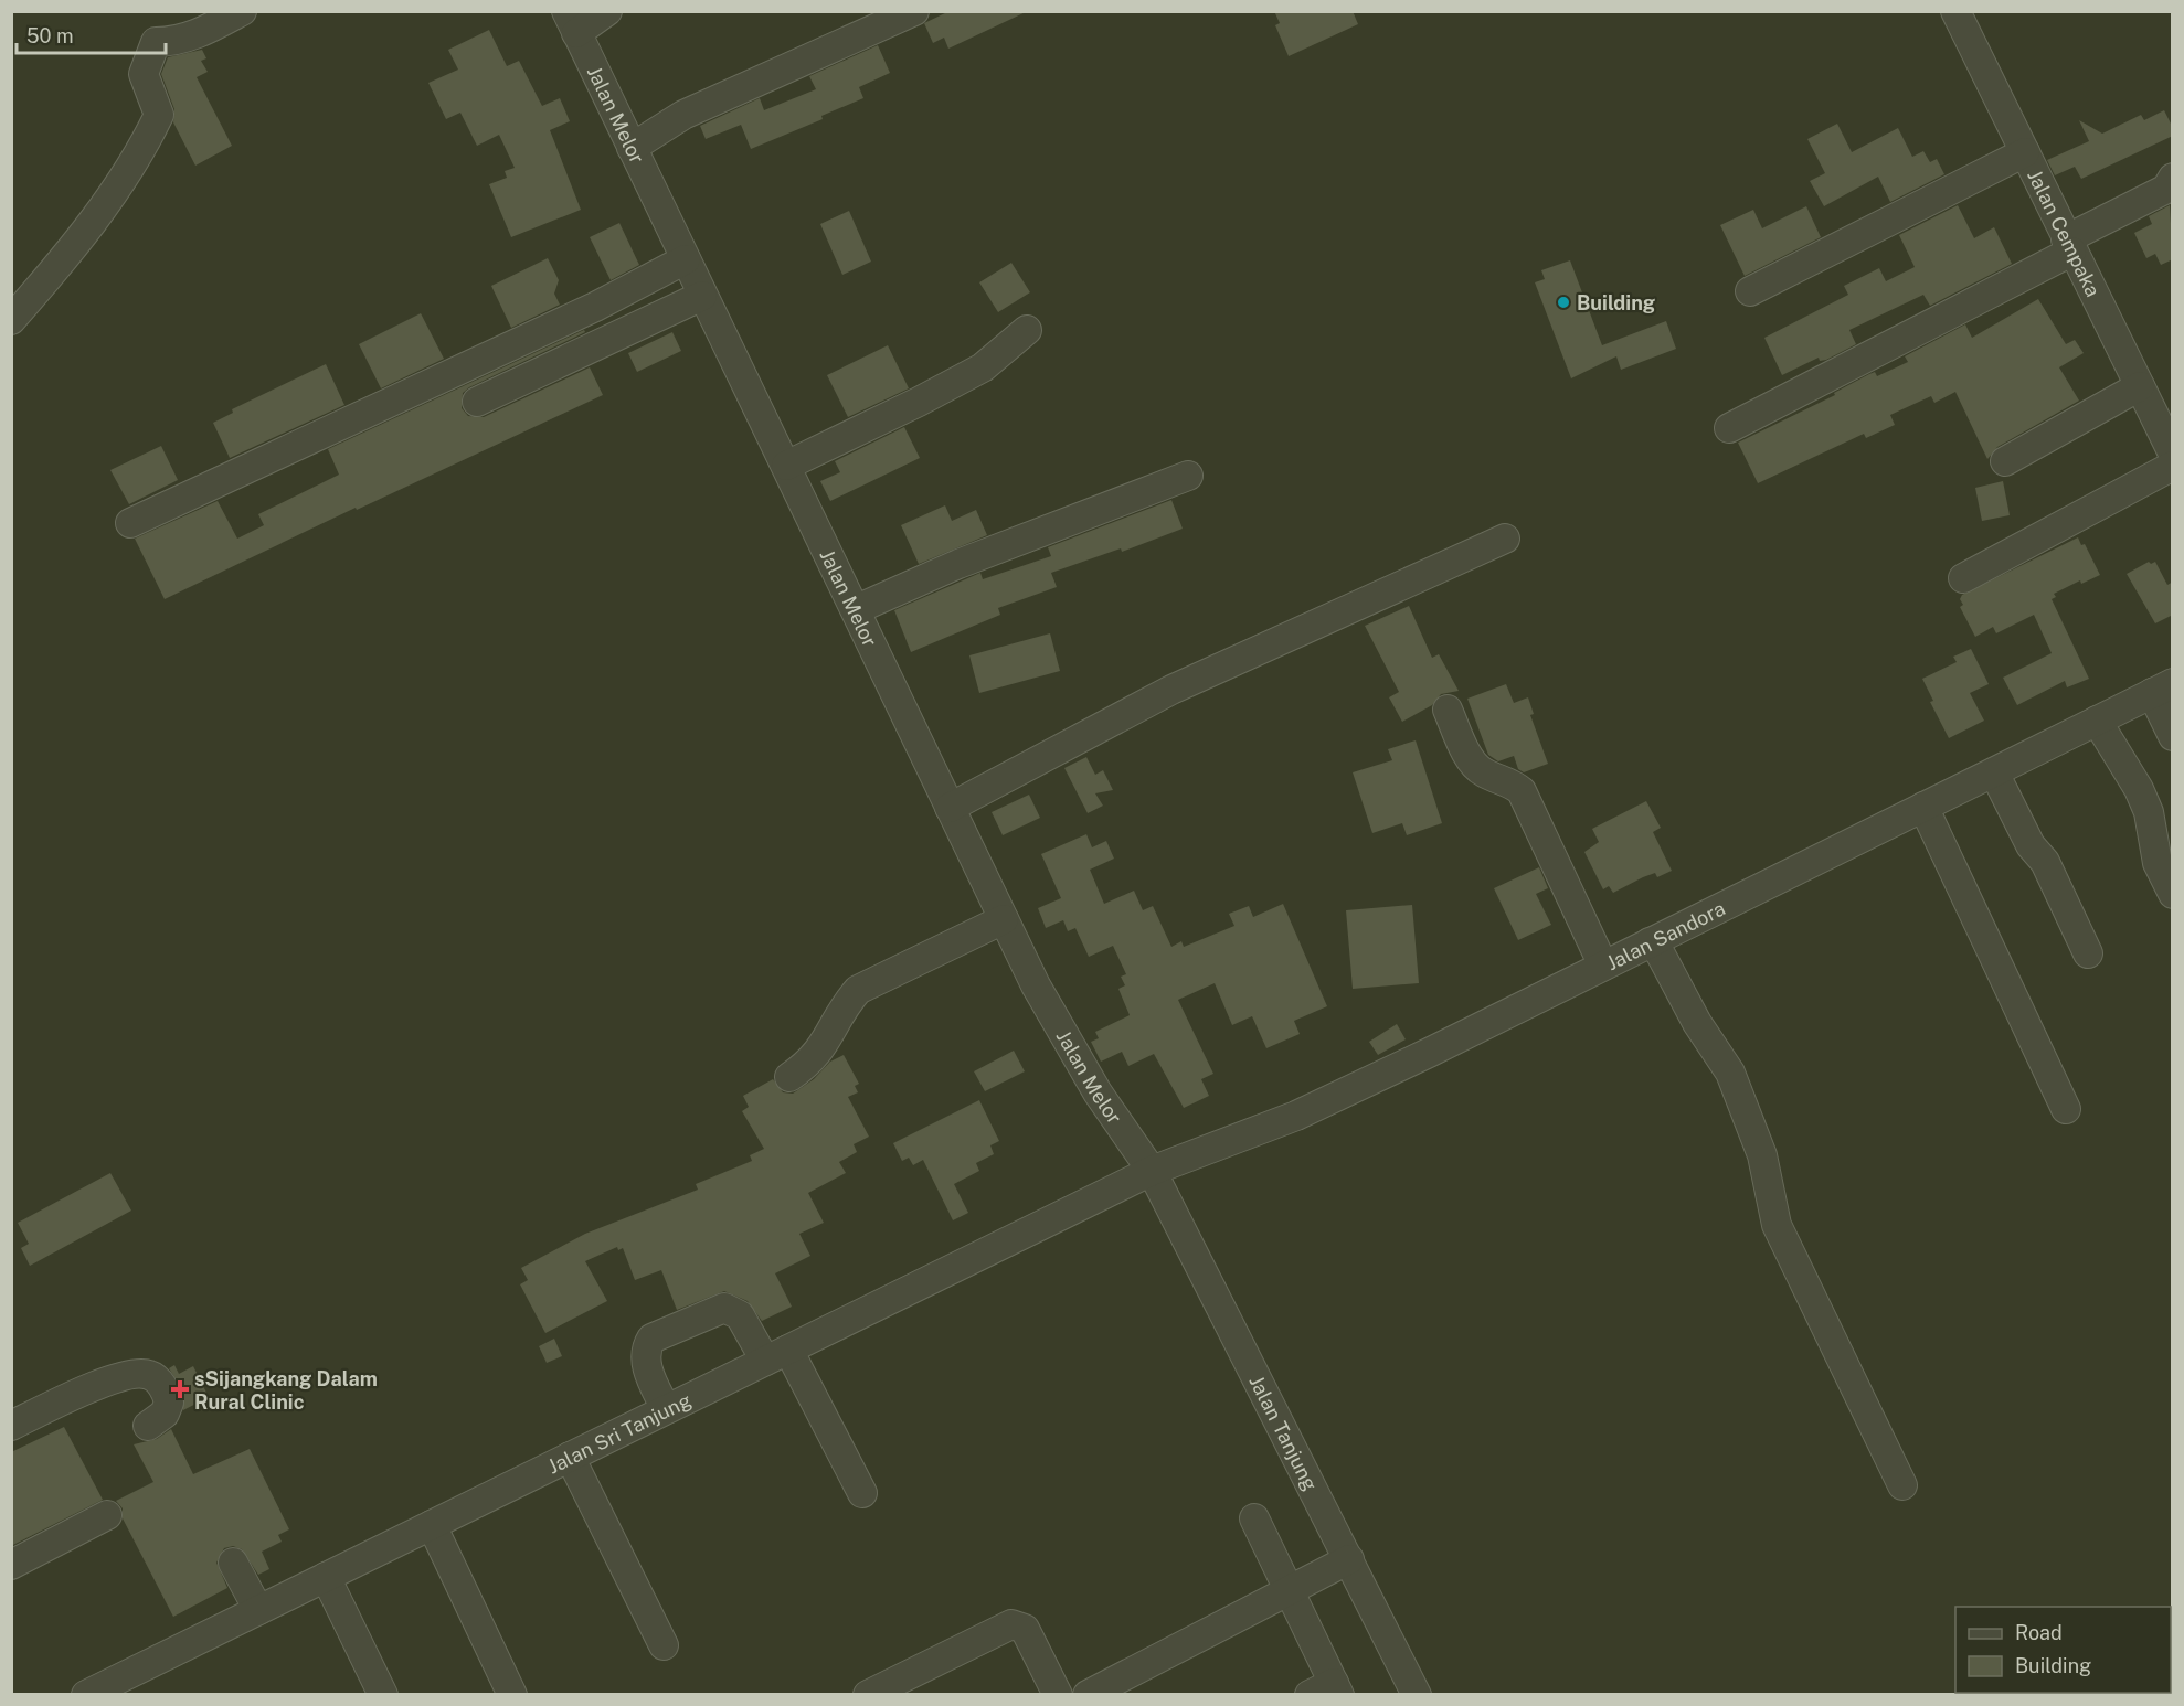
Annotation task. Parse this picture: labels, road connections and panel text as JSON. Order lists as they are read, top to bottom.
{
  "streets": {
    "street": [
      "Jalan Melor",
      "Jalan Cempaka",
      "Jalan Sandora",
      "Jalan Sri Tanjung",
      "Jalan Tanjung"
    ]
  },
  "crossings": [
    ["Jalan Melor", "Jalan Sandora"],
    ["Jalan Melor", "Jalan Sri Tanjung"],
    ["Jalan Melor", "Jalan Tanjung"],
    ["Jalan Sandora", "Jalan Sri Tanjung"],
    ["Jalan Sandora", "Jalan Tanjung"],
    ["Jalan Sri Tanjung", "Jalan Tanjung"]
  ],
  "places": {
    "other": ["Building"],
    "health": ["sSijangkang Dalam Rural Clinic"]
  },
  "legend": ["Road", "Building"],
  "scale_bar": "50 m"
}
